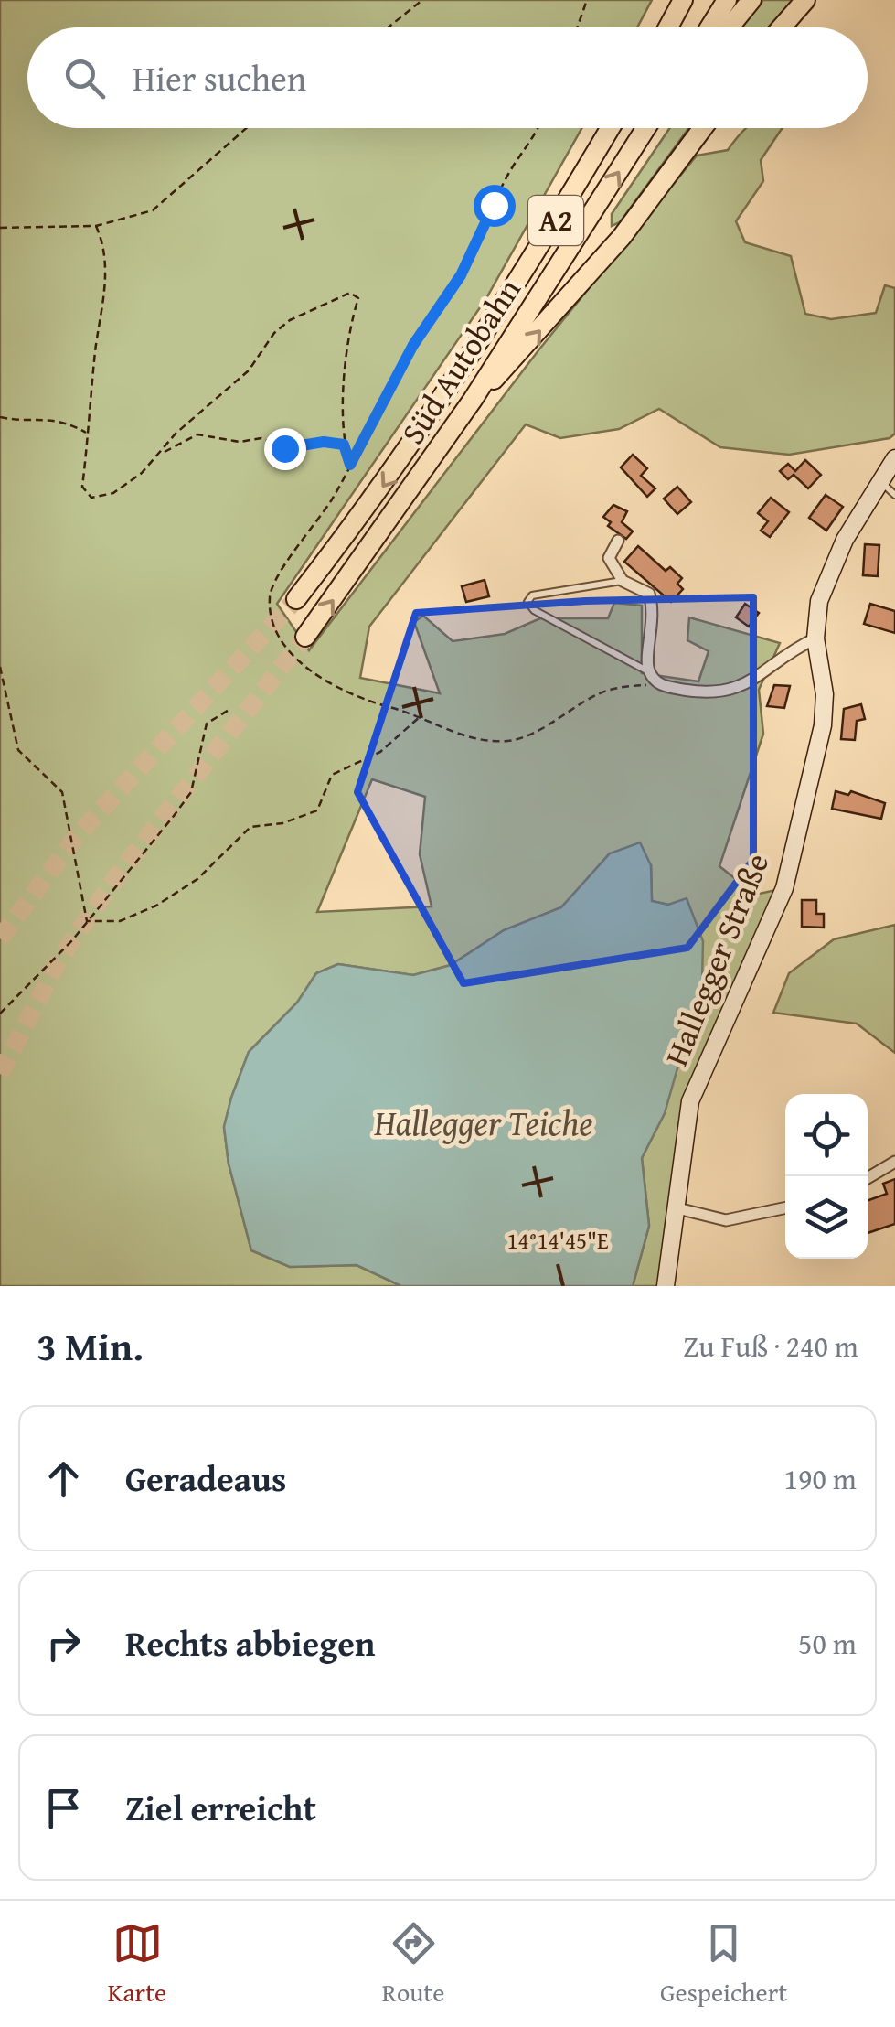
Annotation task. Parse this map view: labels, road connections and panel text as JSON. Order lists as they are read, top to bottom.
{
  "streets": {
    "highway": ["A2", "Süd Autobahn"],
    "main road": ["Hallegger Straße"]
  },
  "water": ["Hallegger Teiche"],
  "page": {
    "search": "Hier suchen",
    "heading": ["3 Min.", "Zu Fuß · 240 m"],
    "list": [
      ["Geradeaus", "190 m"],
      ["Rechts abbiegen", "50 m"],
      "Ziel erreicht"
    ],
    "nav": ["Karte", "Route", "Gespeichert"]
  },
  "coordinates": ["14°14'45\"E"]
}
